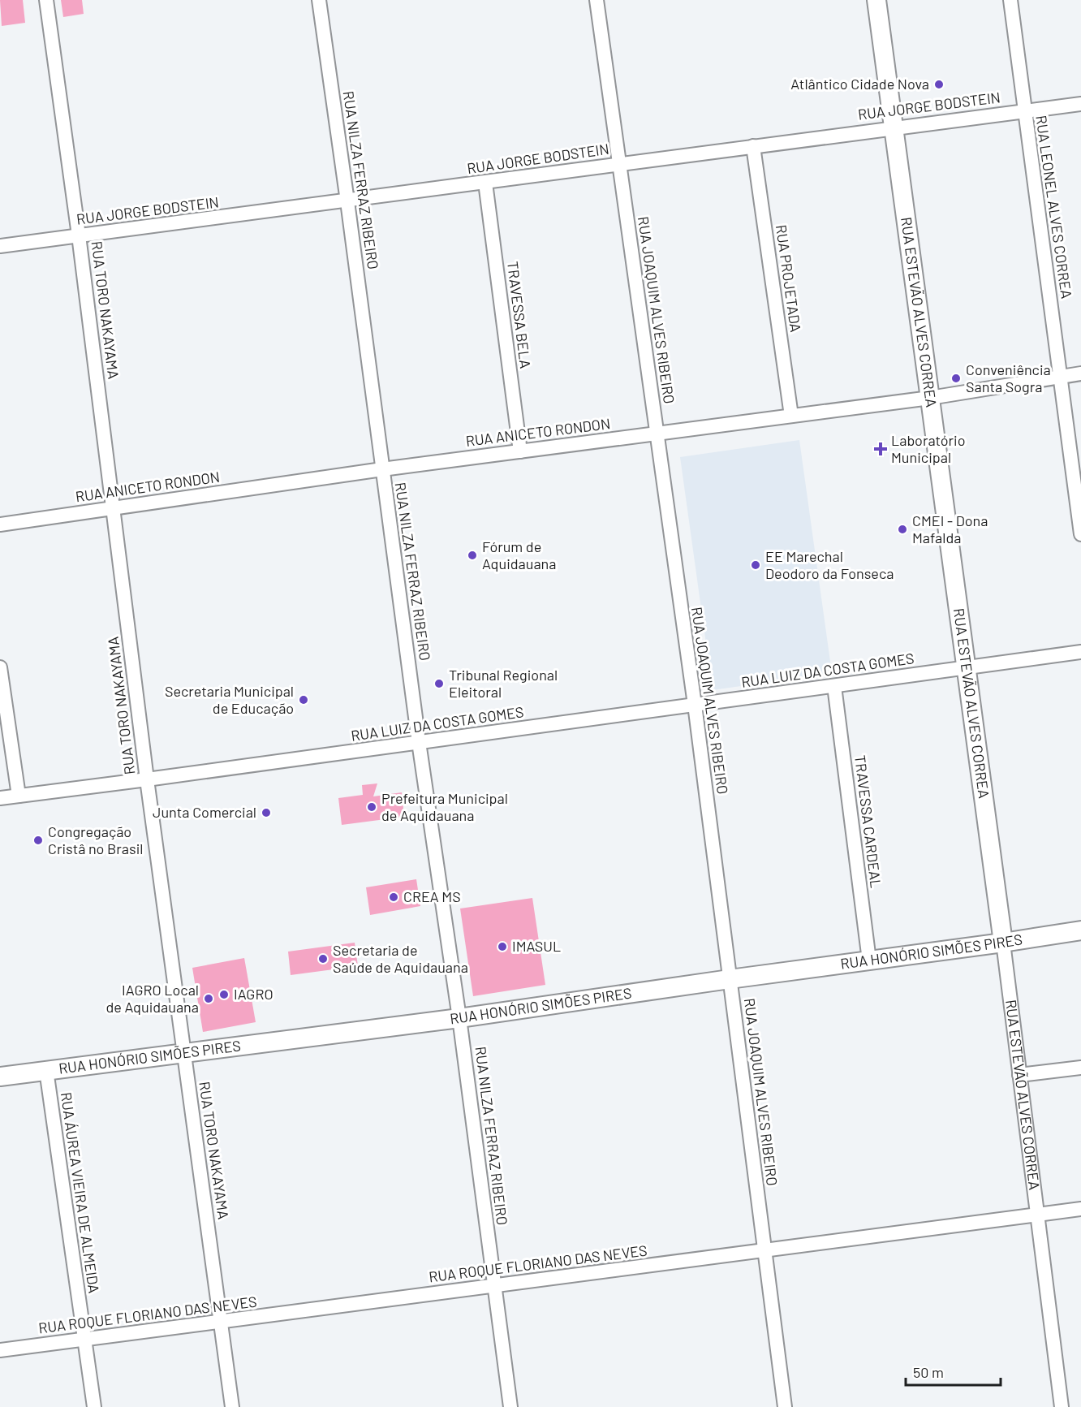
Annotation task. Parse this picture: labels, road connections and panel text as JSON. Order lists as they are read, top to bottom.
{
  "streets": {
    "main road": ["RUA ESTEVÃO ALVES CORREA", "RUA HONÓRIO SIMÕES PIRES"],
    "street": [
      "RUA JORGE BODSTEIN",
      "RUA NILZA FERRAZ RIBEIRO",
      "RUA LEONEL ALVES CORREA",
      "RUA PROJETADA",
      "RUA TORO NAKAYAMA",
      "RUA JOAQUIM ALVES RIBEIRO",
      "TRAVESSA BELA",
      "RUA ANICETO RONDON",
      "RUA LUIZ DA COSTA GOMES",
      "TRAVESSA CARDEAL",
      "RUA ÁUREA VIEIRA DE ALMEIDA",
      "RUA ROQUE FLORIANO DAS NEVES"
    ]
  },
  "crossings": [
    ["RUA JORGE BODSTEIN", "RUA NILZA FERRAZ RIBEIRO"],
    ["RUA JORGE BODSTEIN", "RUA LEONEL ALVES CORREA"],
    ["RUA JORGE BODSTEIN", "RUA PROJETADA"],
    ["RUA JORGE BODSTEIN", "RUA TORO NAKAYAMA"],
    ["RUA JORGE BODSTEIN", "RUA JOAQUIM ALVES RIBEIRO"],
    ["RUA JORGE BODSTEIN", "RUA ESTEVÃO ALVES CORREA"],
    ["RUA JORGE BODSTEIN", "TRAVESSA BELA"],
    ["RUA NILZA FERRAZ RIBEIRO", "RUA ANICETO RONDON"],
    ["RUA NILZA FERRAZ RIBEIRO", "RUA LUIZ DA COSTA GOMES"],
    ["RUA NILZA FERRAZ RIBEIRO", "RUA HONÓRIO SIMÕES PIRES"],
    ["RUA NILZA FERRAZ RIBEIRO", "RUA ROQUE FLORIANO DAS NEVES"],
    ["RUA LEONEL ALVES CORREA", "RUA ANICETO RONDON"],
    ["RUA PROJETADA", "RUA ANICETO RONDON"],
    ["RUA TORO NAKAYAMA", "RUA ANICETO RONDON"],
    ["RUA TORO NAKAYAMA", "RUA LUIZ DA COSTA GOMES"],
    ["RUA TORO NAKAYAMA", "RUA HONÓRIO SIMÕES PIRES"],
    ["RUA TORO NAKAYAMA", "RUA ROQUE FLORIANO DAS NEVES"],
    ["RUA JOAQUIM ALVES RIBEIRO", "RUA ANICETO RONDON"],
    ["RUA JOAQUIM ALVES RIBEIRO", "RUA LUIZ DA COSTA GOMES"],
    ["RUA JOAQUIM ALVES RIBEIRO", "RUA HONÓRIO SIMÕES PIRES"],
    ["RUA JOAQUIM ALVES RIBEIRO", "RUA ROQUE FLORIANO DAS NEVES"],
    ["RUA ESTEVÃO ALVES CORREA", "RUA ANICETO RONDON"],
    ["RUA ESTEVÃO ALVES CORREA", "RUA LUIZ DA COSTA GOMES"],
    ["RUA ESTEVÃO ALVES CORREA", "RUA HONÓRIO SIMÕES PIRES"],
    ["RUA ESTEVÃO ALVES CORREA", "RUA ROQUE FLORIANO DAS NEVES"],
    ["TRAVESSA BELA", "RUA ANICETO RONDON"],
    ["RUA LUIZ DA COSTA GOMES", "TRAVESSA CARDEAL"],
    ["TRAVESSA CARDEAL", "RUA HONÓRIO SIMÕES PIRES"],
    ["RUA HONÓRIO SIMÕES PIRES", "RUA ÁUREA VIEIRA DE ALMEIDA"],
    ["RUA ÁUREA VIEIRA DE ALMEIDA", "RUA ROQUE FLORIANO DAS NEVES"]
  ],
  "places": {
    "other": [
      "Atlântico Cidade Nova",
      "Conveniência Santa Sogra",
      "CMEI - Dona Mafalda",
      "Fórum de Aquidauana",
      "EE Marechal Deodoro da Fonseca",
      "Tribunal Regional Eleitoral",
      "Secretaria Municipal de Educação",
      "Prefeitura Municipal de Aquidauana",
      "Junta Comercial",
      "Congregação Cristâ no Brasil",
      "CREA MS",
      "IMASUL",
      "Secretaria de Saúde de Aquidauana",
      "IAGRO",
      "IAGRO Local de Aquidauana"
    ],
    "health": ["Laboratório Municipal"]
  },
  "scale_bar": "50 m"
}
